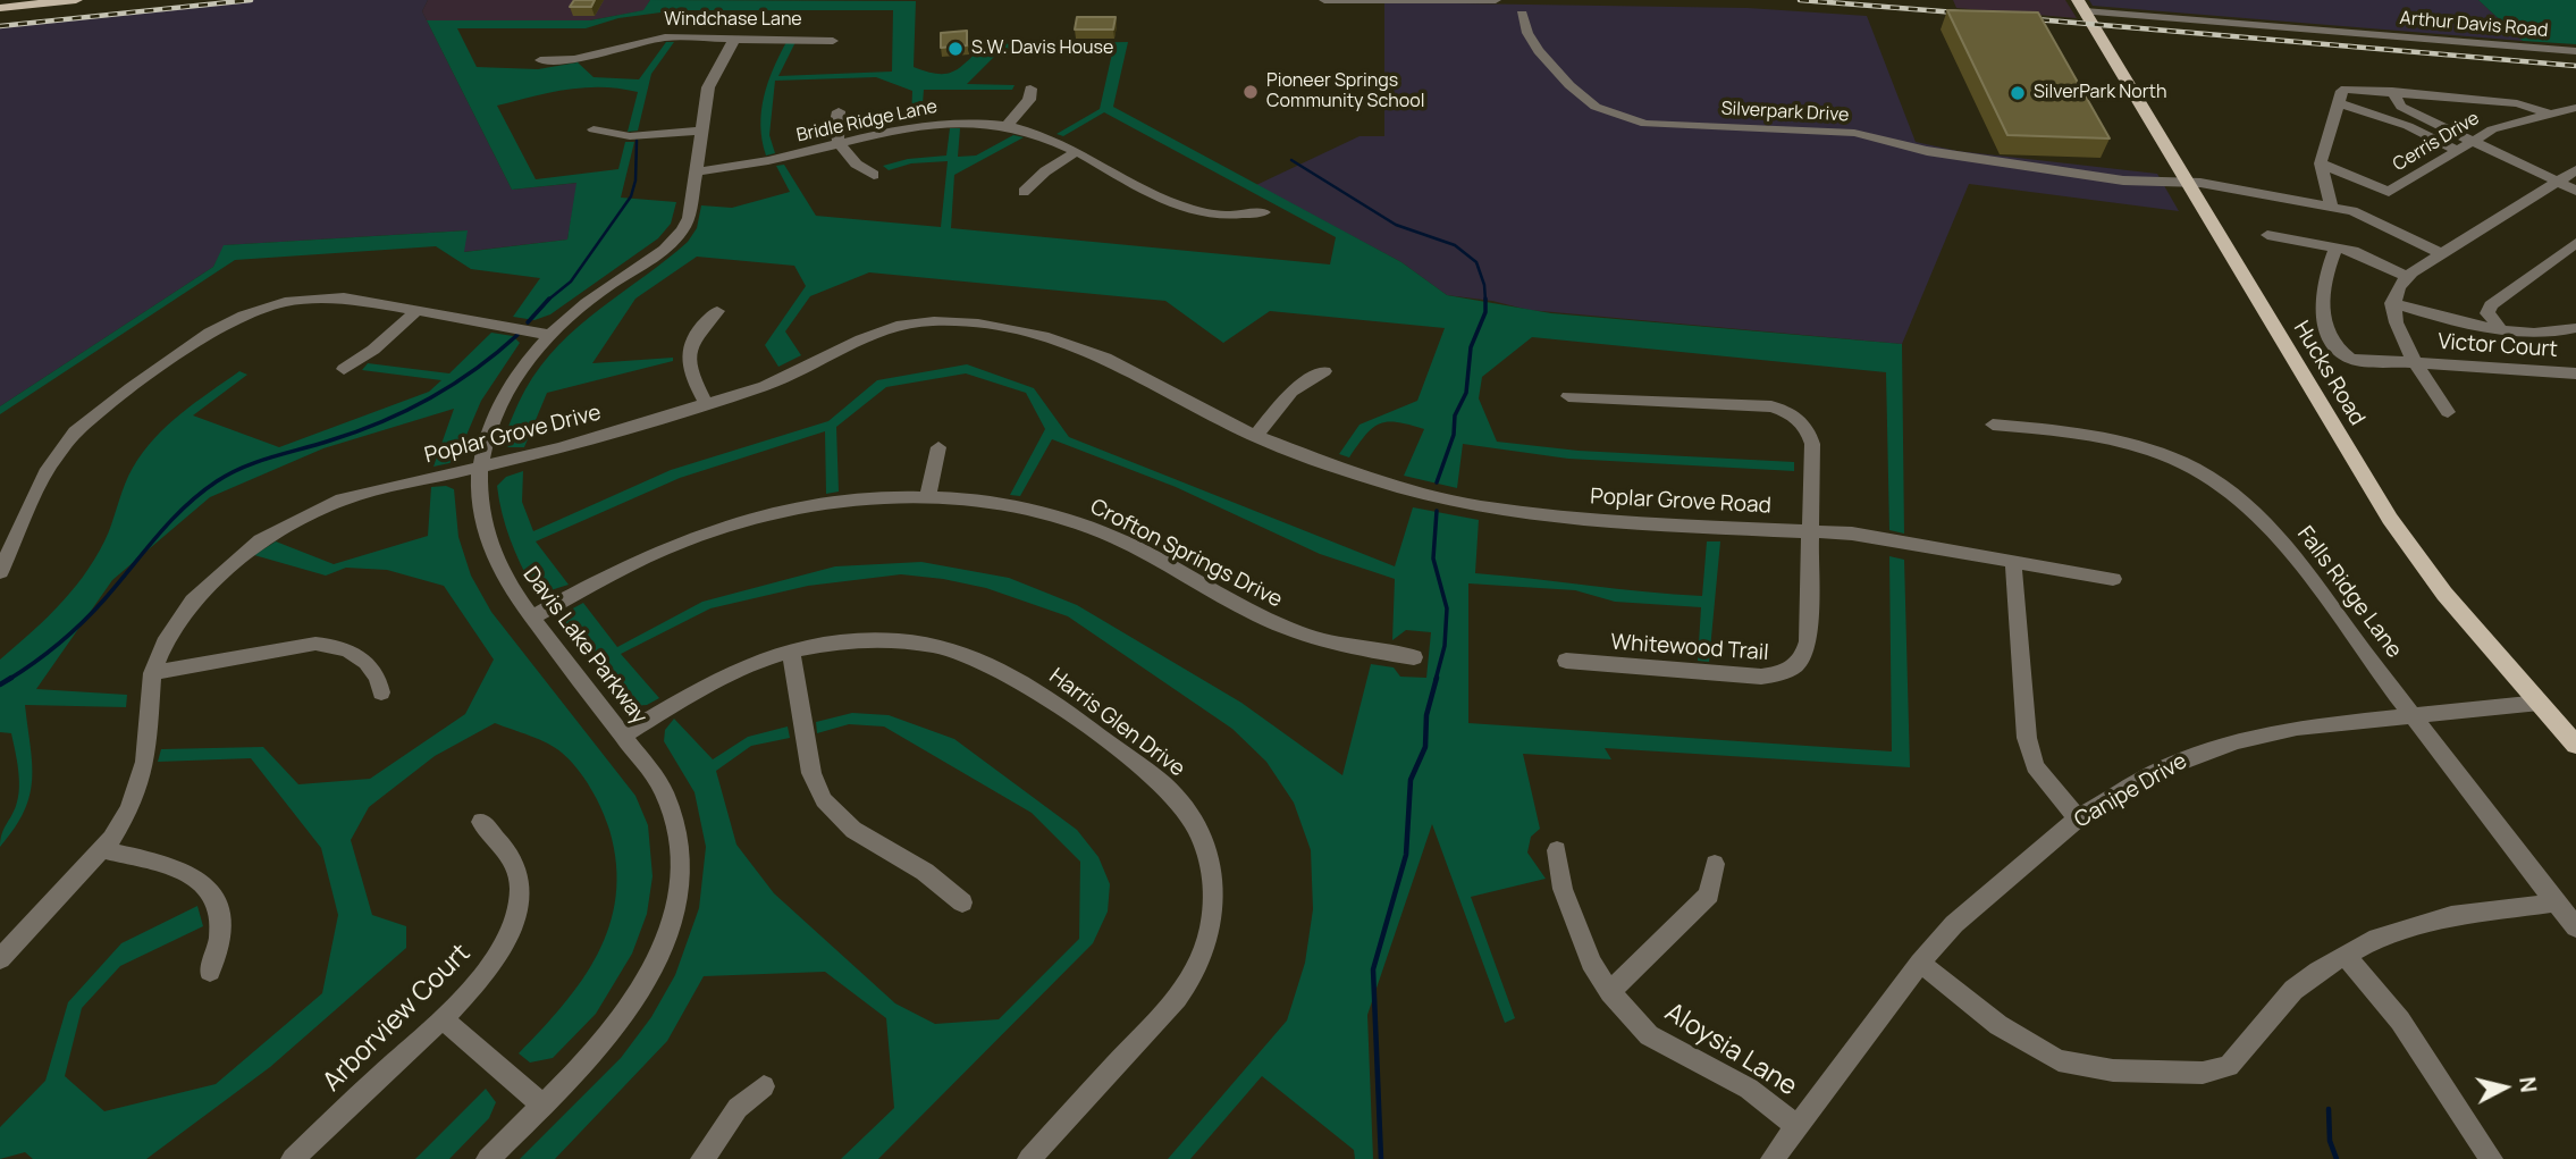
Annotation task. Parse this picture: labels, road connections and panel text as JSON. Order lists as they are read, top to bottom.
{
  "streets": {
    "main road": ["Hucks Road"],
    "street": [
      "Windchase Lane",
      "Arthur Davis Road",
      "Silverpark Drive",
      "Bridle Ridge Lane",
      "Cerris Drive",
      "Victor Court",
      "Poplar Grove Drive",
      "Poplar Grove Road",
      "Crofton Springs Drive",
      "Falls Ridge Lane",
      "Davis Lake Parkway",
      "Whitewood Trail",
      "Harris Glen Drive",
      "Canipe Drive",
      "Arborview Court",
      "Aloysia Lane"
    ]
  },
  "crossings": [
    ["Windchase Lane", "Davis Lake Parkway"],
    ["Arthur Davis Road", "Hucks Road"],
    ["Silverpark Drive", "Hucks Road"],
    ["Bridle Ridge Lane", "Davis Lake Parkway"],
    ["Hucks Road", "Canipe Drive"],
    ["Poplar Grove Drive", "Poplar Grove Road"],
    ["Poplar Grove Drive", "Davis Lake Parkway"],
    ["Poplar Grove Road", "Whitewood Trail"],
    ["Crofton Springs Drive", "Davis Lake Parkway"],
    ["Falls Ridge Lane", "Canipe Drive"],
    ["Davis Lake Parkway", "Harris Glen Drive"],
    ["Canipe Drive", "Aloysia Lane"]
  ],
  "places": ["S.W. Davis House", "Pioneer Springs Community School", "SilverPark North"],
  "north": "right"
}
